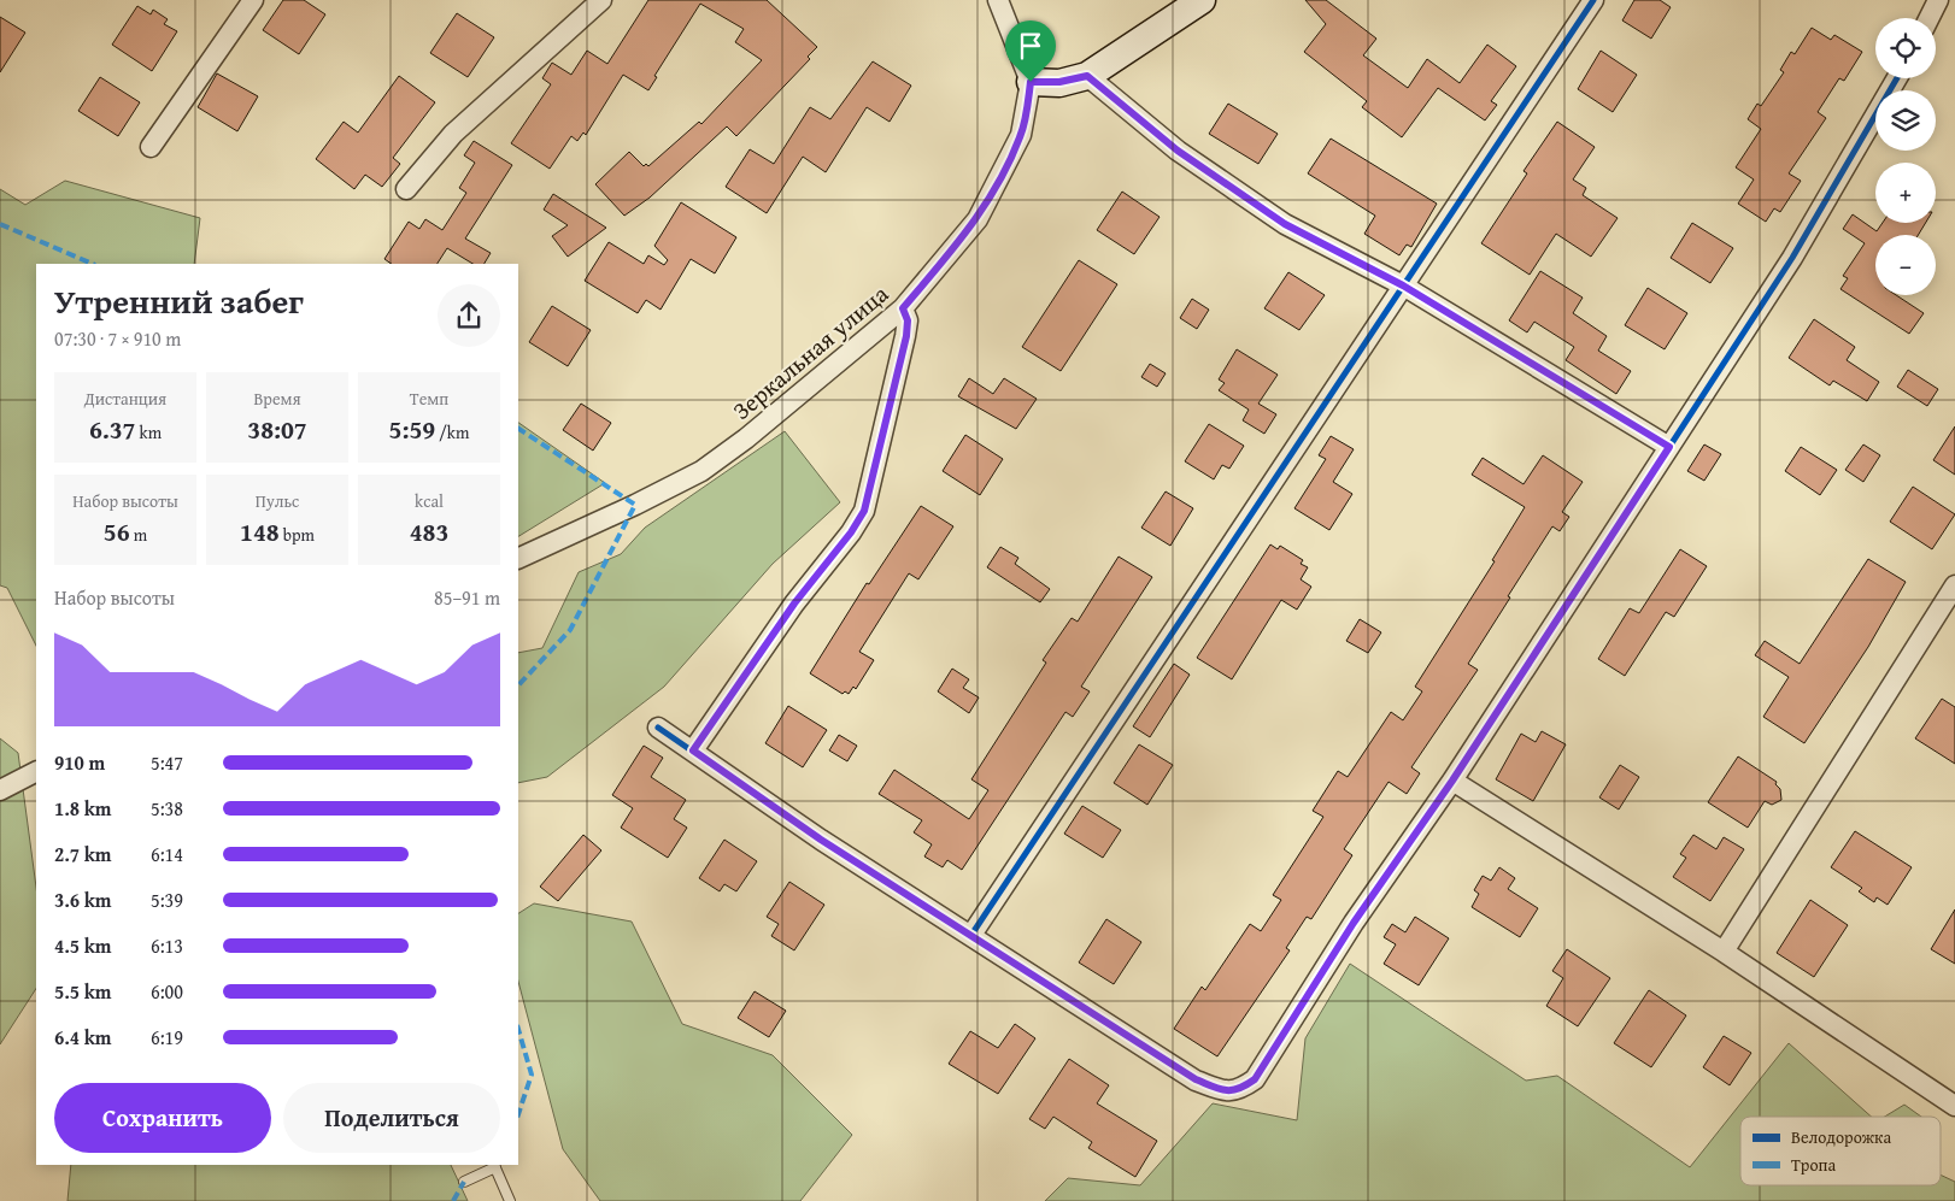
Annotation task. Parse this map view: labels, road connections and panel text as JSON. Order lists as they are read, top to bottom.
{
  "streets": {
    "street": ["Зеркальная улица"]
  },
  "legend": ["Велодорожка", "Тропа"],
  "page": {
    "map_buttons": ["+", "−"],
    "heading": ["Утренний забег", "07:30 · 7 × 910 m"],
    "stats": [
      ["Дистанция", "6.37 km"],
      ["Время", "38:07"],
      ["Темп", "5:59 /km"],
      ["Набор высоты", "56 m"],
      ["Пульс", "148 bpm"],
      ["kcal", "483"]
    ],
    "chart": ["Набор высоты", "85–91 m"],
    "list": [
      {
        "name": "910 m",
        "note": "5:47"
      },
      {
        "name": "1.8 km",
        "note": "5:38"
      },
      {
        "name": "2.7 km",
        "note": "6:14"
      },
      {
        "name": "3.6 km",
        "note": "5:39"
      },
      {
        "name": "4.5 km",
        "note": "6:13"
      },
      {
        "name": "5.5 km",
        "note": "6:00"
      },
      {
        "name": "6.4 km",
        "note": "6:19"
      }
    ],
    "buttons": ["Сохранить", "Поделиться"]
  }
}
